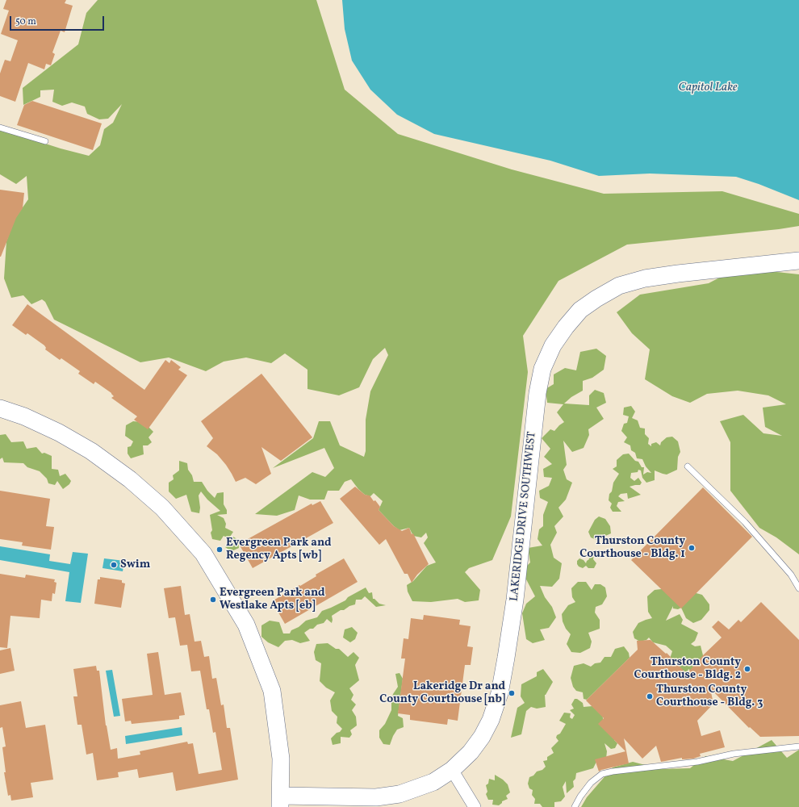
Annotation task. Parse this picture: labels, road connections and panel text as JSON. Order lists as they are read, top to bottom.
{
  "streets": {
    "street": ["LAKERIDGE DRIVE SOUTHWEST"]
  },
  "water": ["Capitol Lake"],
  "places": [
    "Thurston County Courthouse - Bldg. 1",
    "Evergreen Park and Regency Apts [wb]",
    "Swim",
    "Evergreen Park and Westlake Apts [eb]",
    "Thurston County Courthouse - Bldg. 2",
    "Lakeridge Dr and County Courthouse [nb]",
    "Thurston County Courthouse - Bldg. 3"
  ],
  "scale_bar": "50 m"
}
